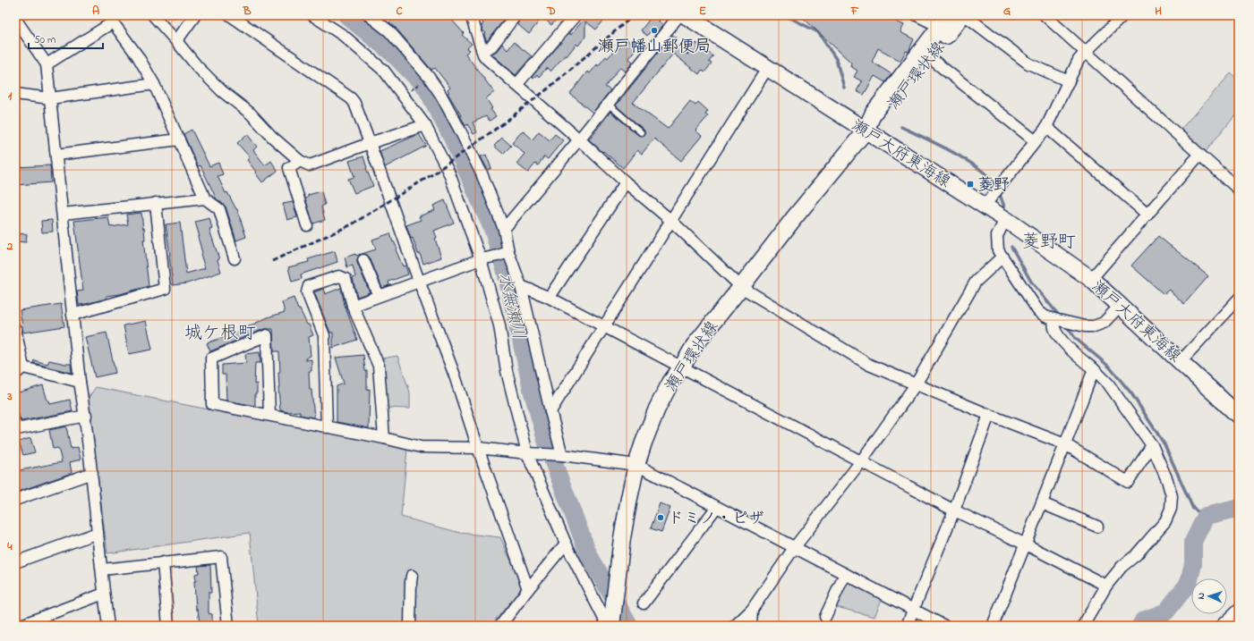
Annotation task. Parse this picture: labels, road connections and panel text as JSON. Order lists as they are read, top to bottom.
{
  "streets": {
    "main road": ["瀬戸環状線", "瀬戸大府東海線"]
  },
  "crossings": [
    ["瀬戸環状線", "瀬戸大府東海線"]
  ],
  "districts": ["菱野町", "城ケ根町"],
  "water": ["水無瀬川"],
  "places": {
    "other": ["瀬戸幡山郵便局", "ドミノ・ピザ"],
    "transit": ["菱野"]
  },
  "scale_bar": "50 m",
  "north": "left",
  "grid": {
    "columns": [
      "A",
      "B",
      "C",
      "D",
      "E",
      "F",
      "G",
      "H"
    ],
    "rows": [
      "1",
      "2",
      "3",
      "4"
    ]
  }
}
